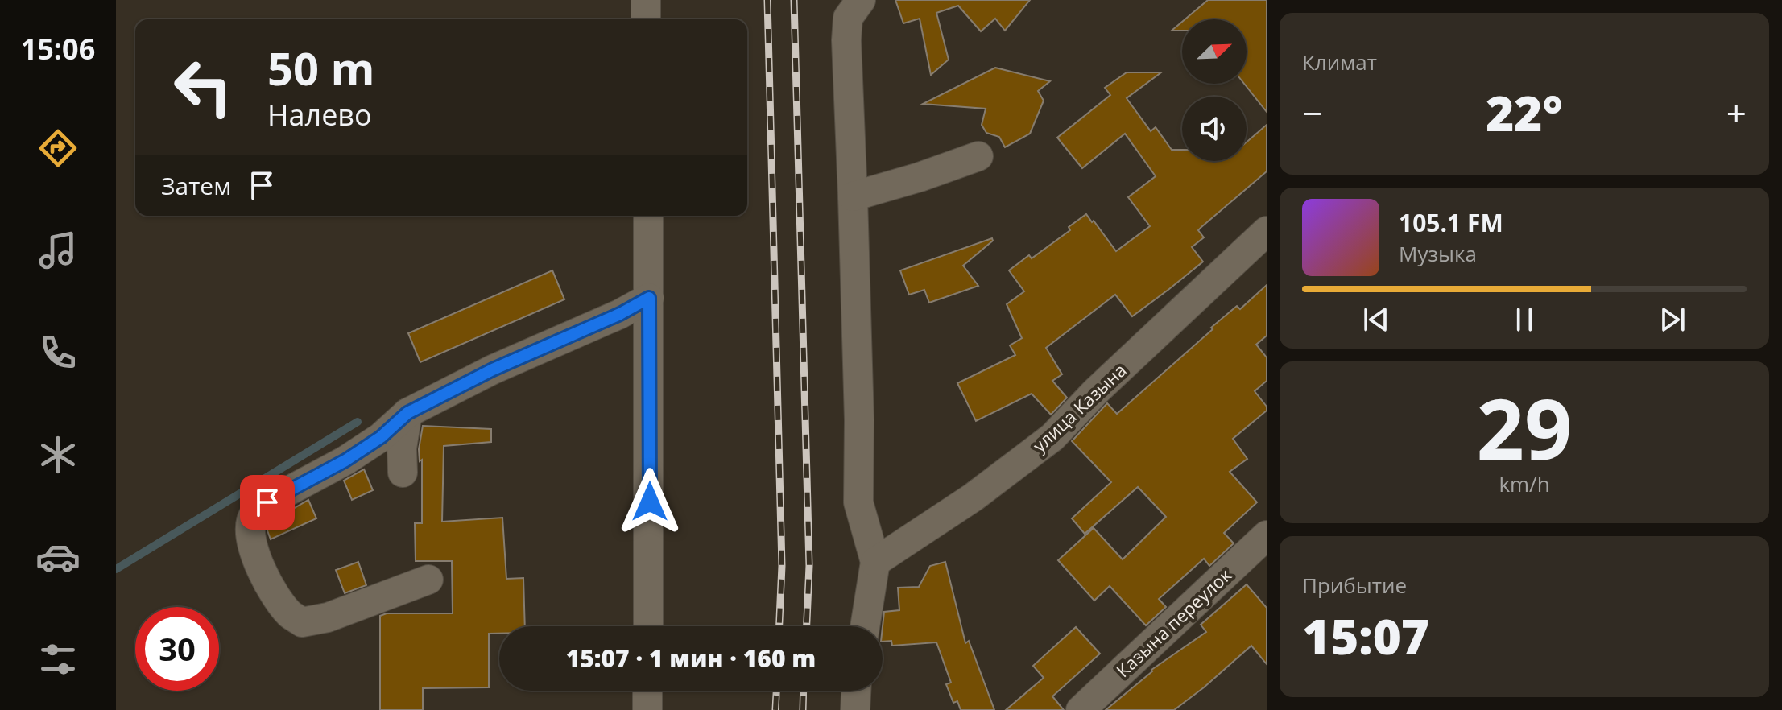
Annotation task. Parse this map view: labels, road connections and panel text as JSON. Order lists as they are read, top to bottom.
{
  "streets": {
    "street": ["улица Казына", "Казына переулок"]
  },
  "north": "top right",
  "page": {
    "tabs": "15:06",
    "tile": [
      "Климат",
      ["29", "km/h"],
      ["Прибытие", "15:07"]
    ],
    "turn": ["50 m", "Налево"],
    "heat": ["−", "22°", "+"],
    "then": "Затем",
    "song": ["105.1 FM", "Музыка"],
    "limit": "30",
    "trip": "15:07 · 1 мин · 160 m"
  }
}
